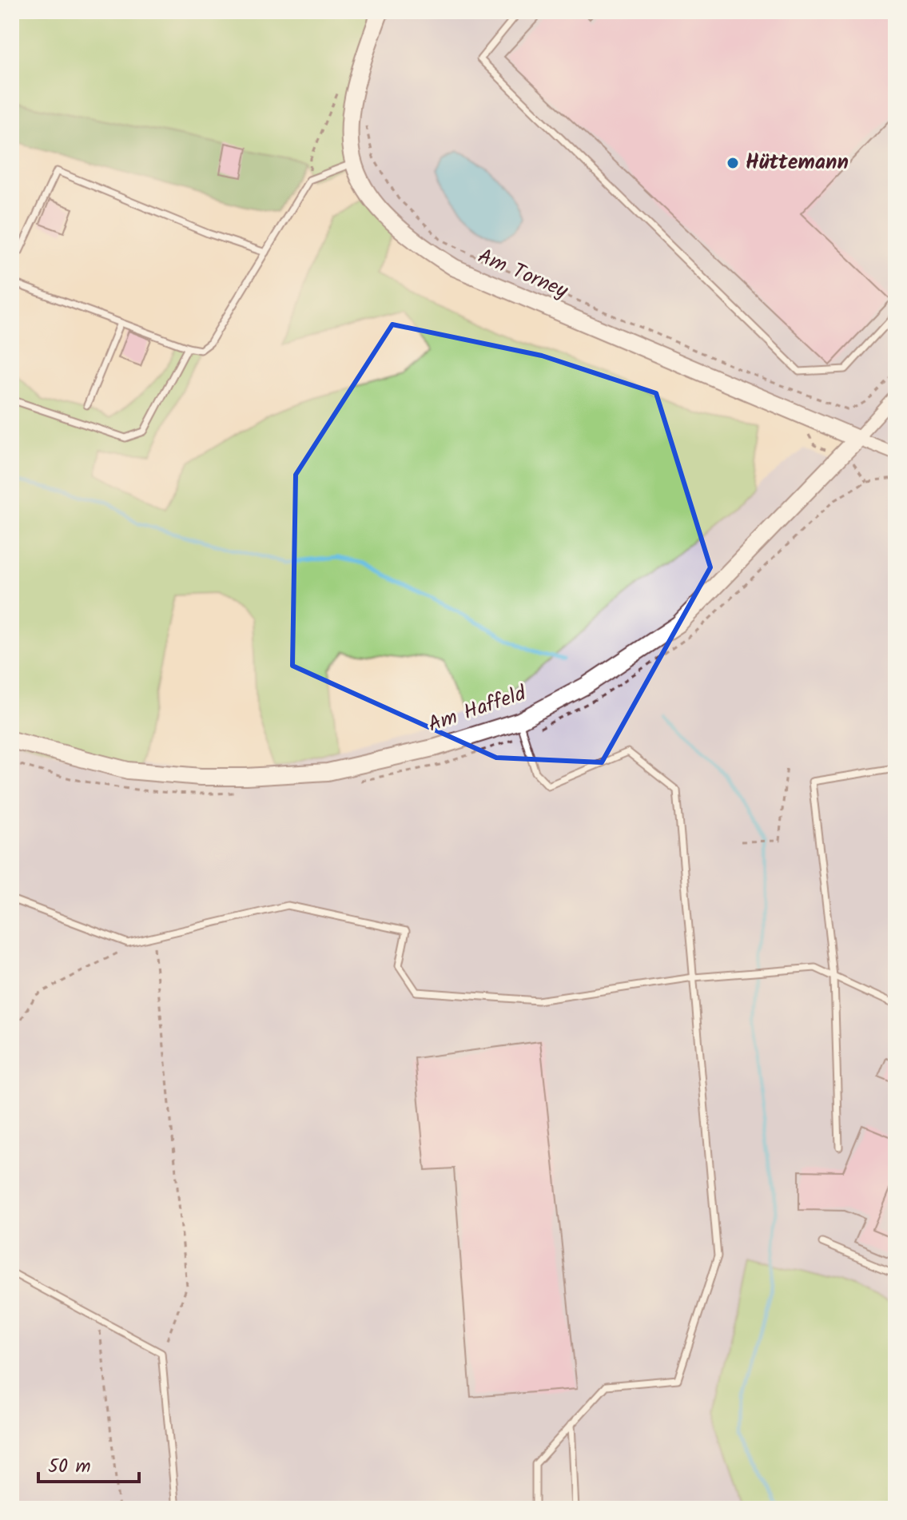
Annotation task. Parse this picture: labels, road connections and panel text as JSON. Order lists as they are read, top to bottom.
{
  "streets": {
    "street": ["Am Torney", "Am Haffeld"]
  },
  "crossings": [
    ["Am Torney", "Am Haffeld"]
  ],
  "places": ["Hüttemann"],
  "scale_bar": "50 m"
}
